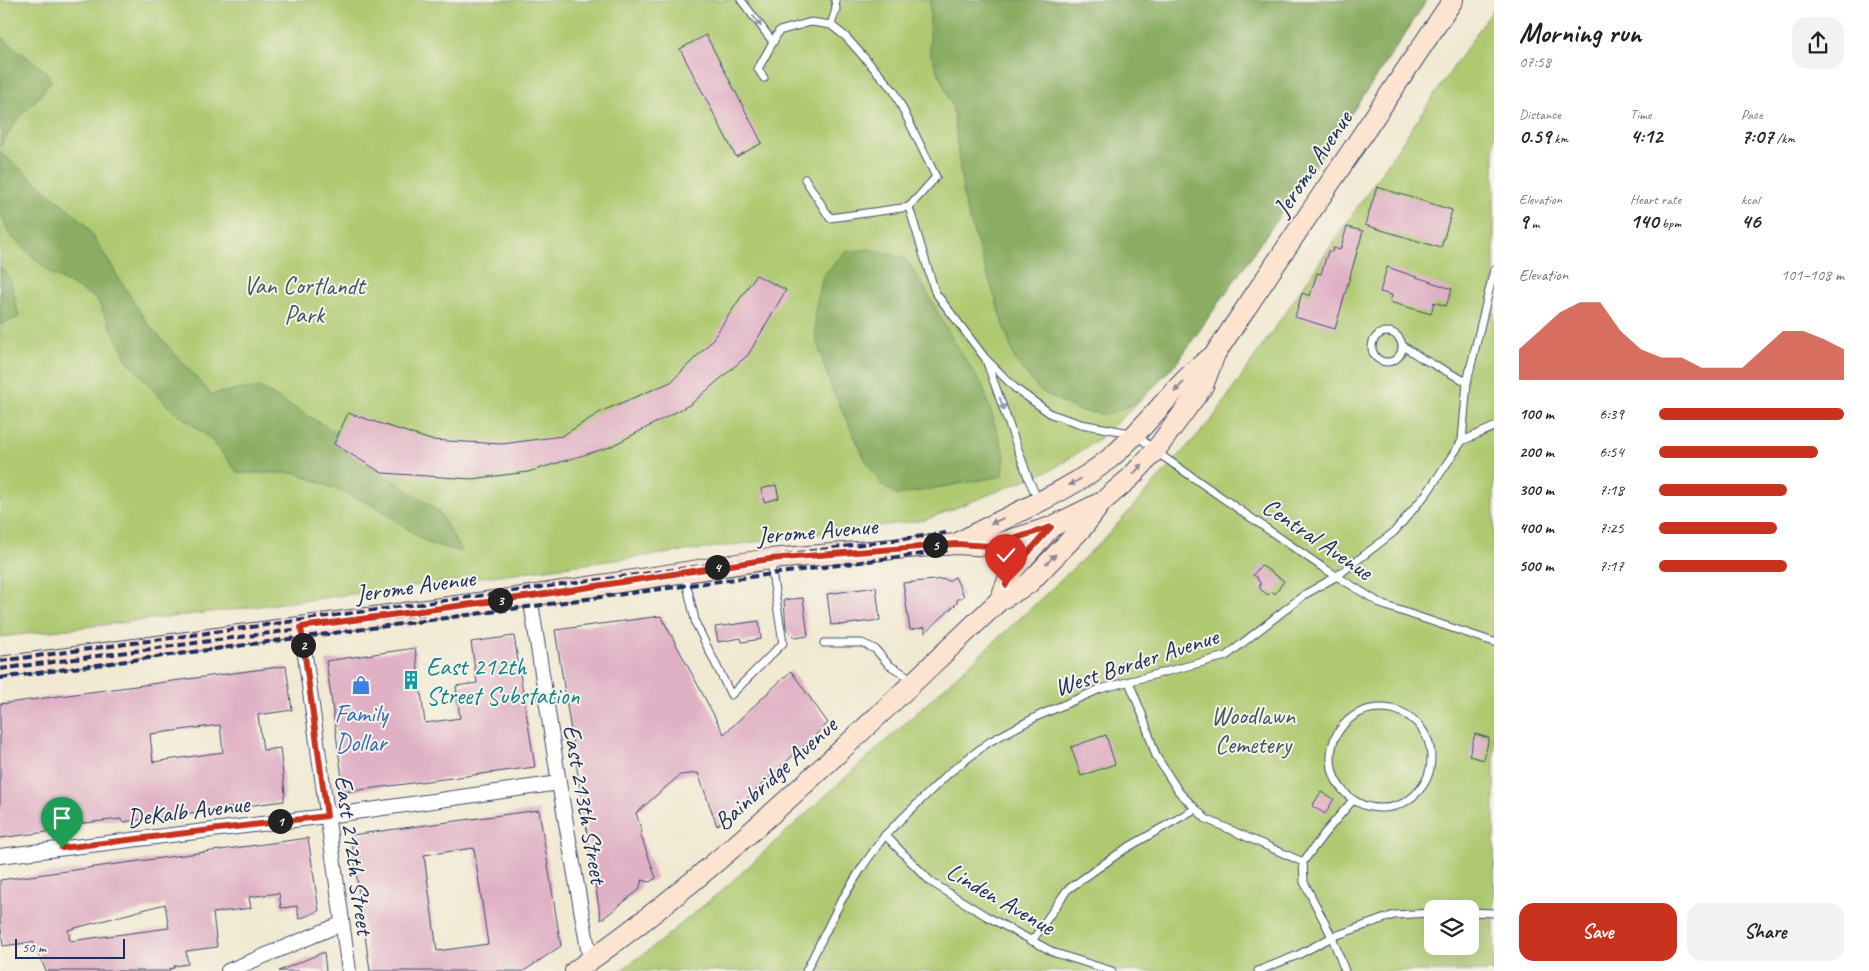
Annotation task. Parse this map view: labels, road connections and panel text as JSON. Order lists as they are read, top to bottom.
{
  "streets": {
    "main road": ["Jerome Avenue", "Bainbridge Avenue"],
    "street": ["East 213th Street", "DeKalb Avenue", "East 212th Street"],
    "lane": ["Central Avenue", "West Border Avenue", "Linden Avenue"]
  },
  "crossings": [
    ["Jerome Avenue", "Central Avenue"],
    ["Jerome Avenue", "Bainbridge Avenue"],
    ["Jerome Avenue", "East 213th Street"],
    ["Jerome Avenue", "East 212th Street"],
    ["Central Avenue", "West Border Avenue"],
    ["West Border Avenue", "Linden Avenue"],
    ["Bainbridge Avenue", "East 213th Street"],
    ["East 213th Street", "DeKalb Avenue"],
    ["DeKalb Avenue", "East 212th Street"]
  ],
  "parks": ["Van Cortlandt Park", "Woodlawn Cemetery"],
  "places": {
    "building": ["East 212th Street Substation"],
    "shop": ["Family Dollar"]
  },
  "scale_bar": "50 m",
  "page": {
    "heading": ["Morning run", "07:58"],
    "stats": [
      ["Distance", "0.59 km"],
      ["Time", "4:12"],
      ["Pace", "7:07 /km"],
      ["Elevation", "9 m"],
      ["Heart rate", "140 bpm"],
      ["kcal", "46"]
    ],
    "chart": ["Elevation", "101–108 m"],
    "list": [
      {
        "name": "100 m",
        "note": "6:39"
      },
      {
        "name": "200 m",
        "note": "6:54"
      },
      {
        "name": "300 m",
        "note": "7:18"
      },
      {
        "name": "400 m",
        "note": "7:25"
      },
      {
        "name": "500 m",
        "note": "7:17"
      }
    ],
    "pins": [
      "5",
      "4",
      "3",
      "2",
      "1"
    ],
    "buttons": ["Save", "Share"],
    "scale": "50 m"
  }
}
